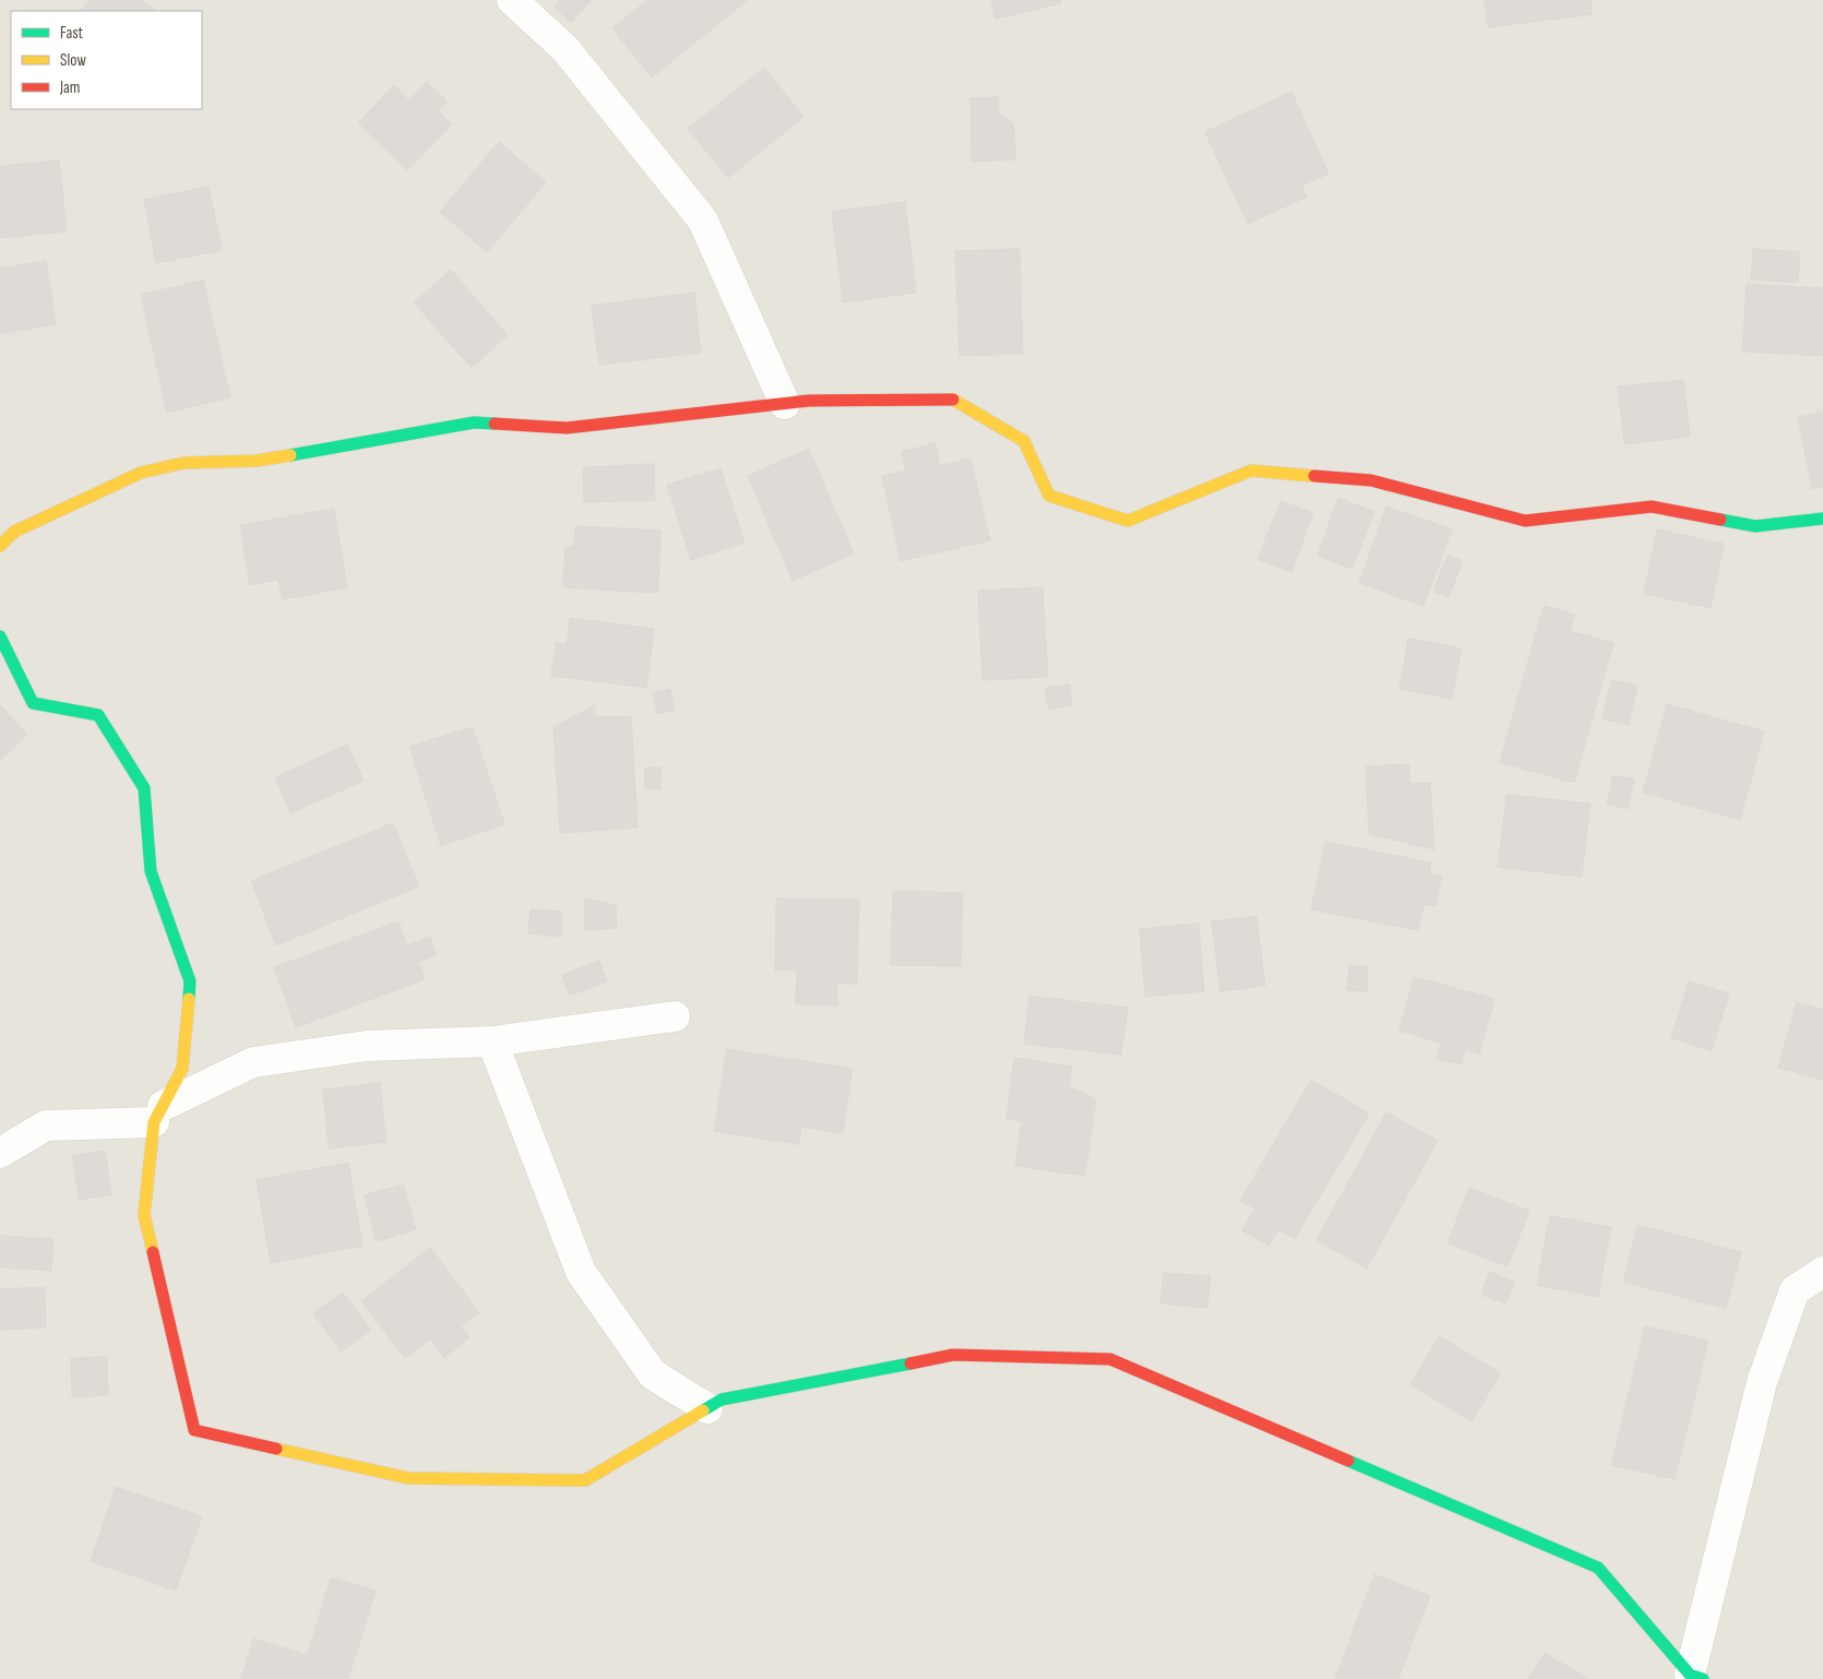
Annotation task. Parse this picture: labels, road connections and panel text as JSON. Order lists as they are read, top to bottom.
{
  "legend": ["Fast", "Slow", "Jam"]
}
